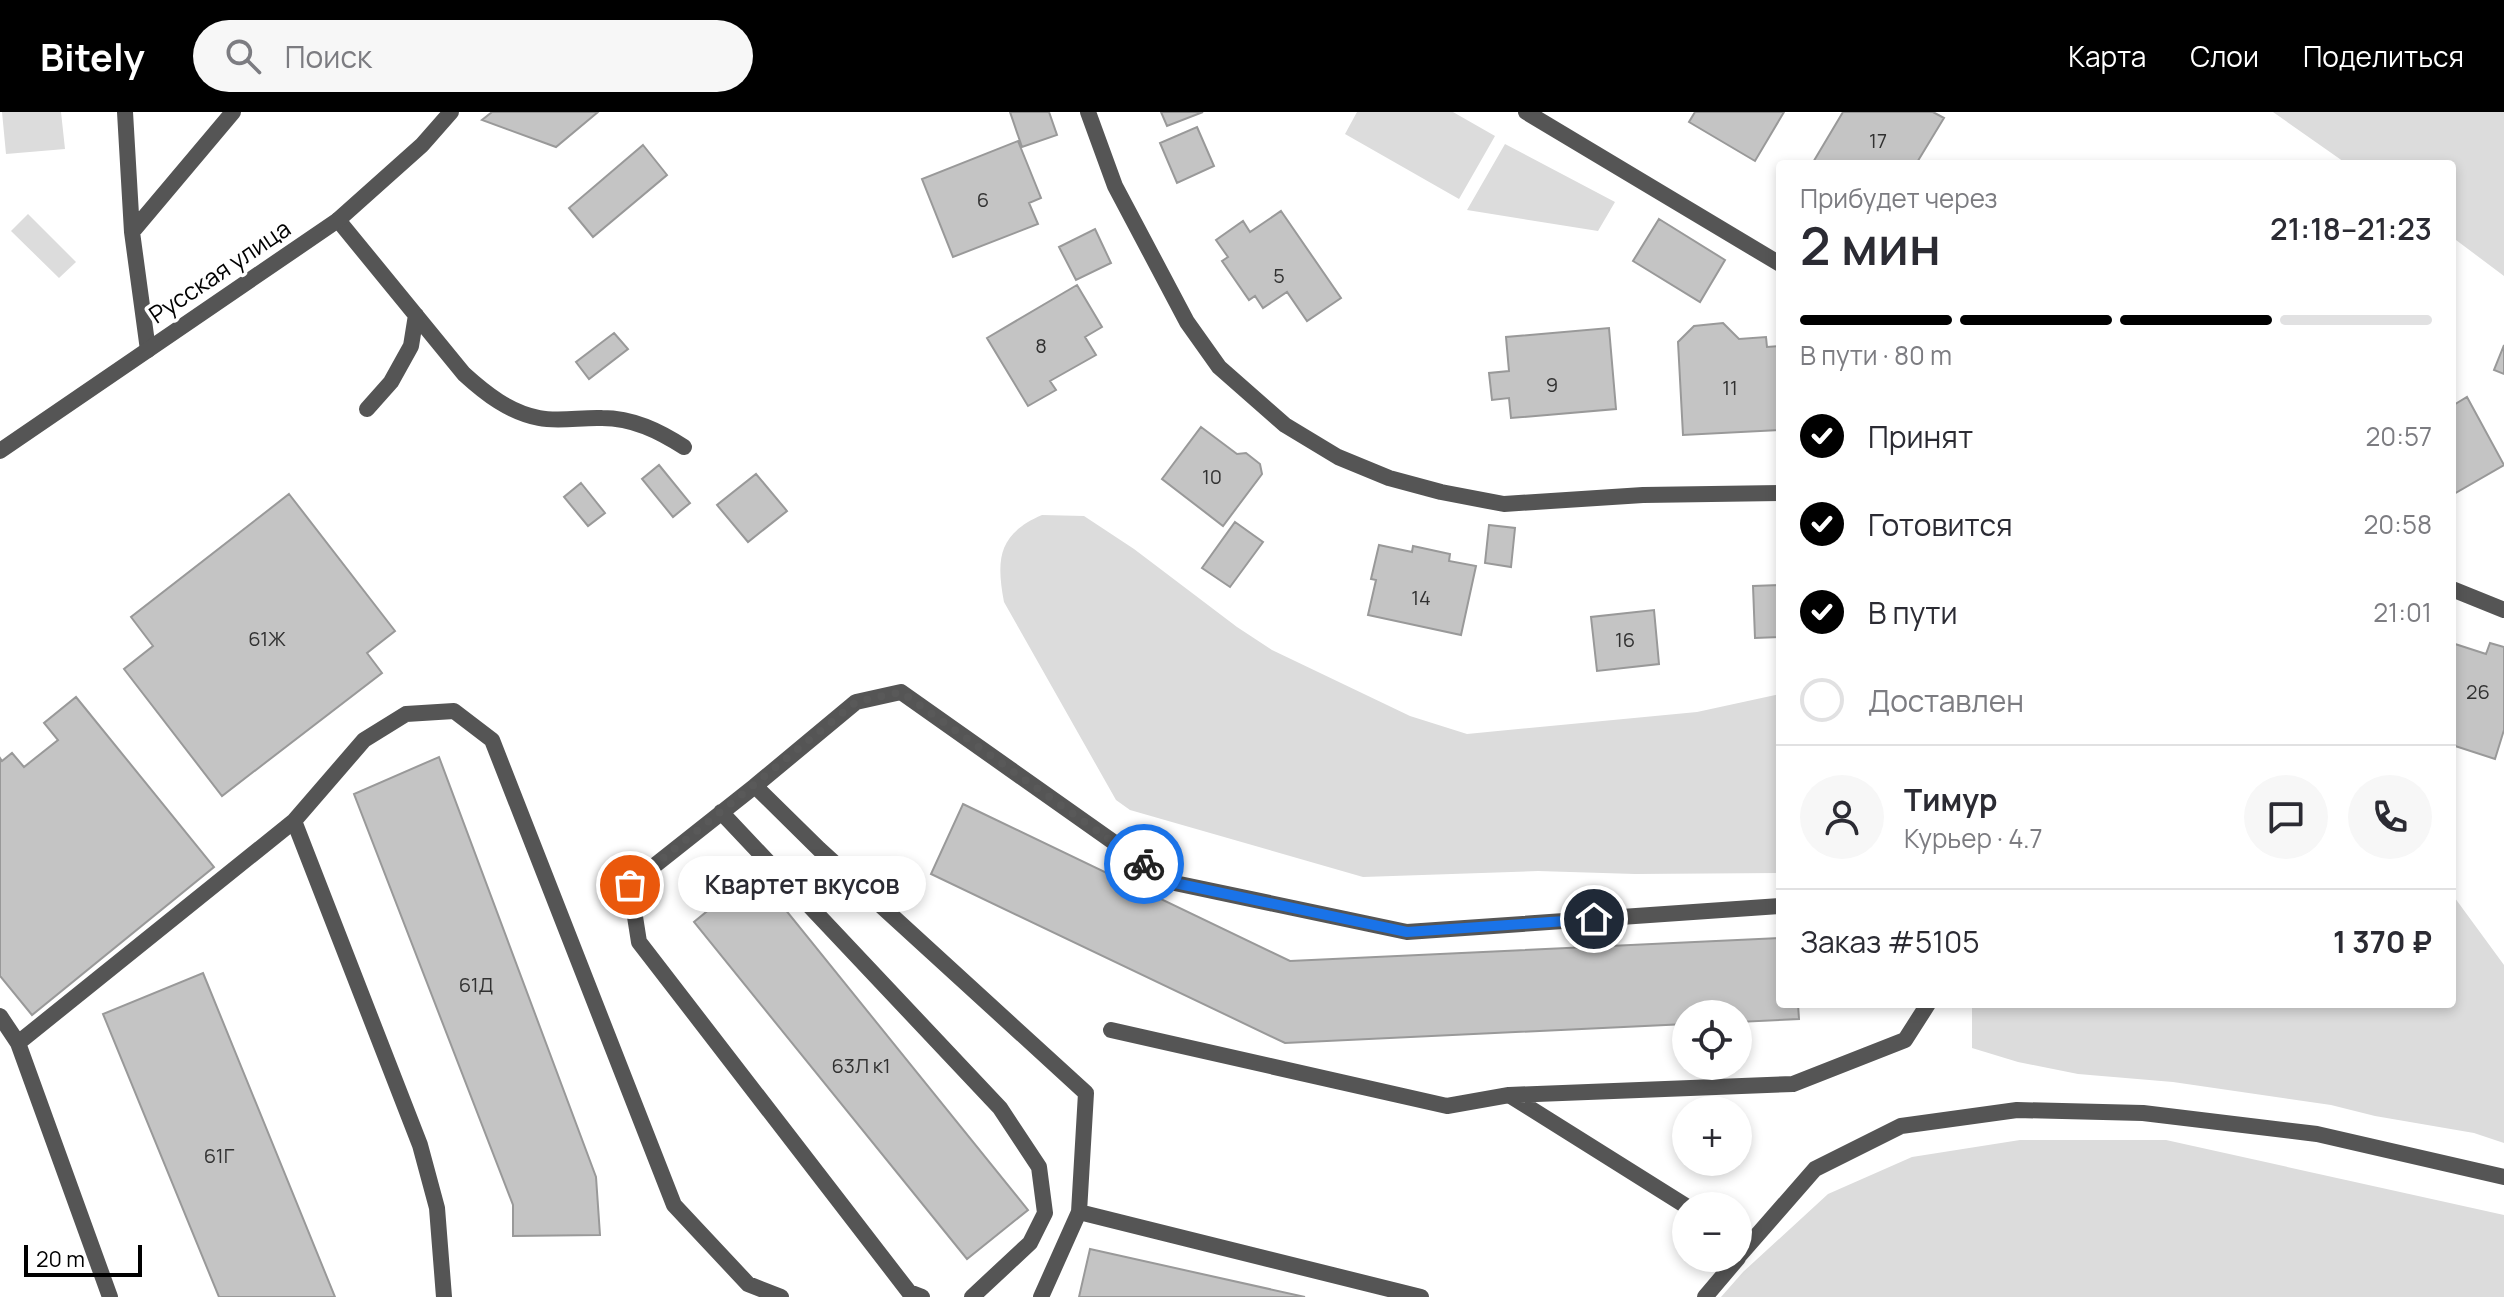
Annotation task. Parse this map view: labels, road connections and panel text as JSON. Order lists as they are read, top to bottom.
{
  "streets": {
    "street": ["Русская улица"]
  },
  "places": ["Квартет вкусов"],
  "house_numbers": [
    "17",
    "6",
    "5",
    "8",
    "9",
    "11",
    "10",
    "14",
    "61Ж",
    "16",
    "26",
    "61Д",
    "63Л к1",
    "61Г"
  ],
  "scale_bar": "20 m",
  "page": {
    "header": "Bitely",
    "search": "Поиск",
    "nav": ["Карта", "Слои", "Поделиться"],
    "heading": ["2 мин", "Прибудет через", "21:18–21:23"],
    "panel": [
      "Тимур",
      "Курьер · 4.7",
      "Заказ #5105",
      "1 370 ₽"
    ],
    "bar": "В пути · 80 m",
    "list": [
      ["Принят", "20:57"],
      ["Готовится", "20:58"],
      ["В пути", "21:01"],
      "Доставлен"
    ],
    "bubble": "Квартет вкусов",
    "map_buttons": ["+", "−"],
    "scale": "20 m"
  }
}
